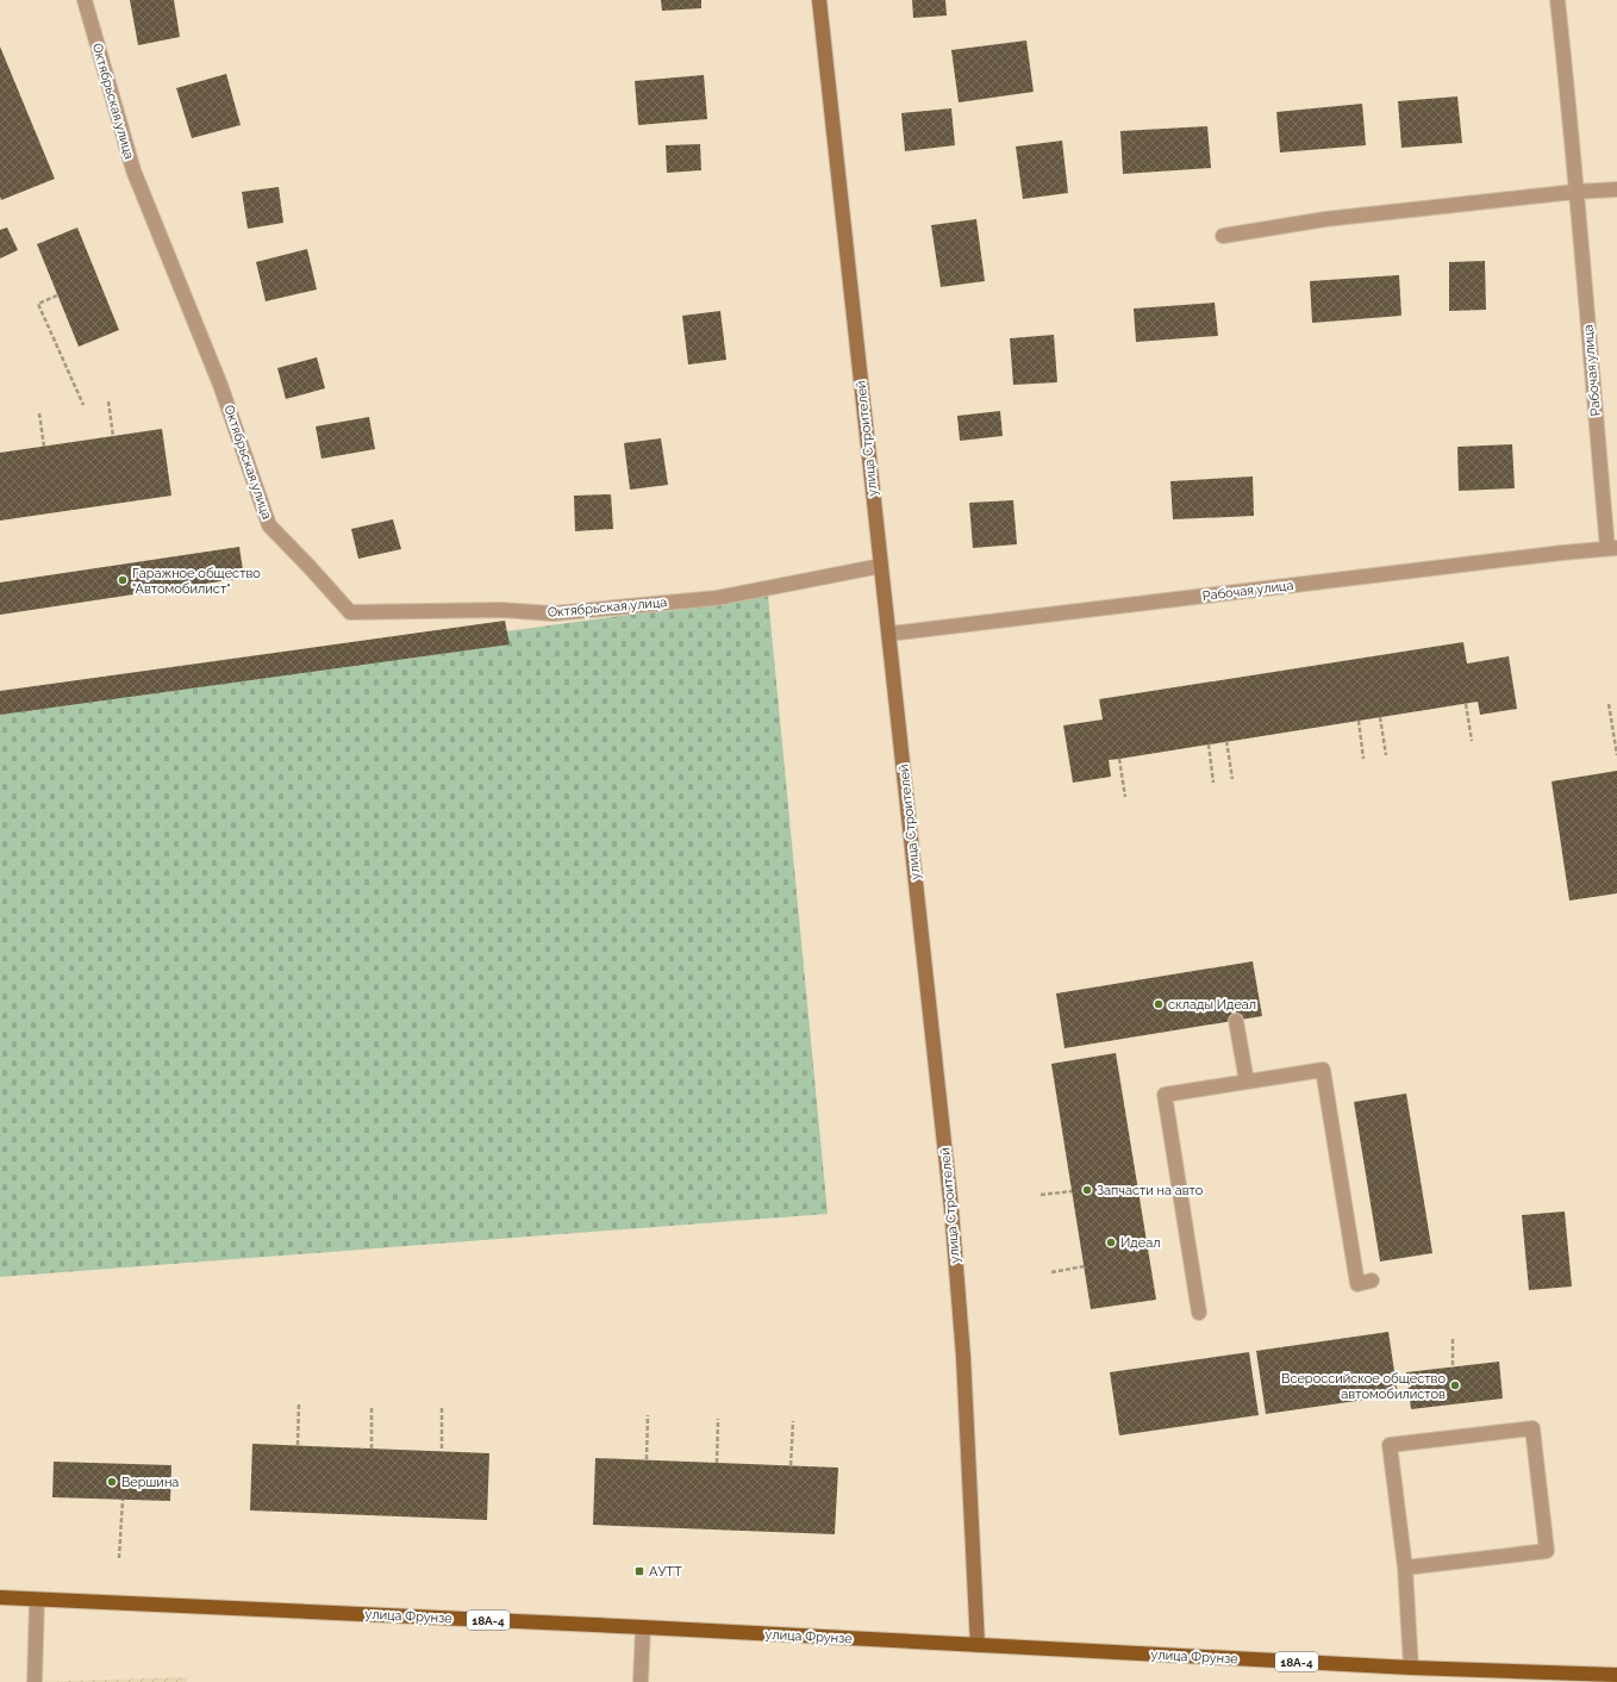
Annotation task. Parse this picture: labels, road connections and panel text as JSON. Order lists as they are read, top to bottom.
{
  "streets": {
    "main road": ["улица Фрунзе", "18А-4"],
    "street": ["Октябрьская улица", "Рабочая улица", "улица Строителей"]
  },
  "crossings": [
    ["Октябрьская улица", "улица Строителей"],
    ["Рабочая улица", "улица Строителей"],
    ["улица Строителей", "улица Фрунзе"]
  ],
  "places": {
    "other": [
      "Гаражное общество \"Автомобилист\"",
      "склады Идеал",
      "Запчасти на авто",
      "Идеал",
      "Всероссийское общество автомобилистов",
      "Вершина"
    ],
    "transit": ["АУТТ"]
  }
}
